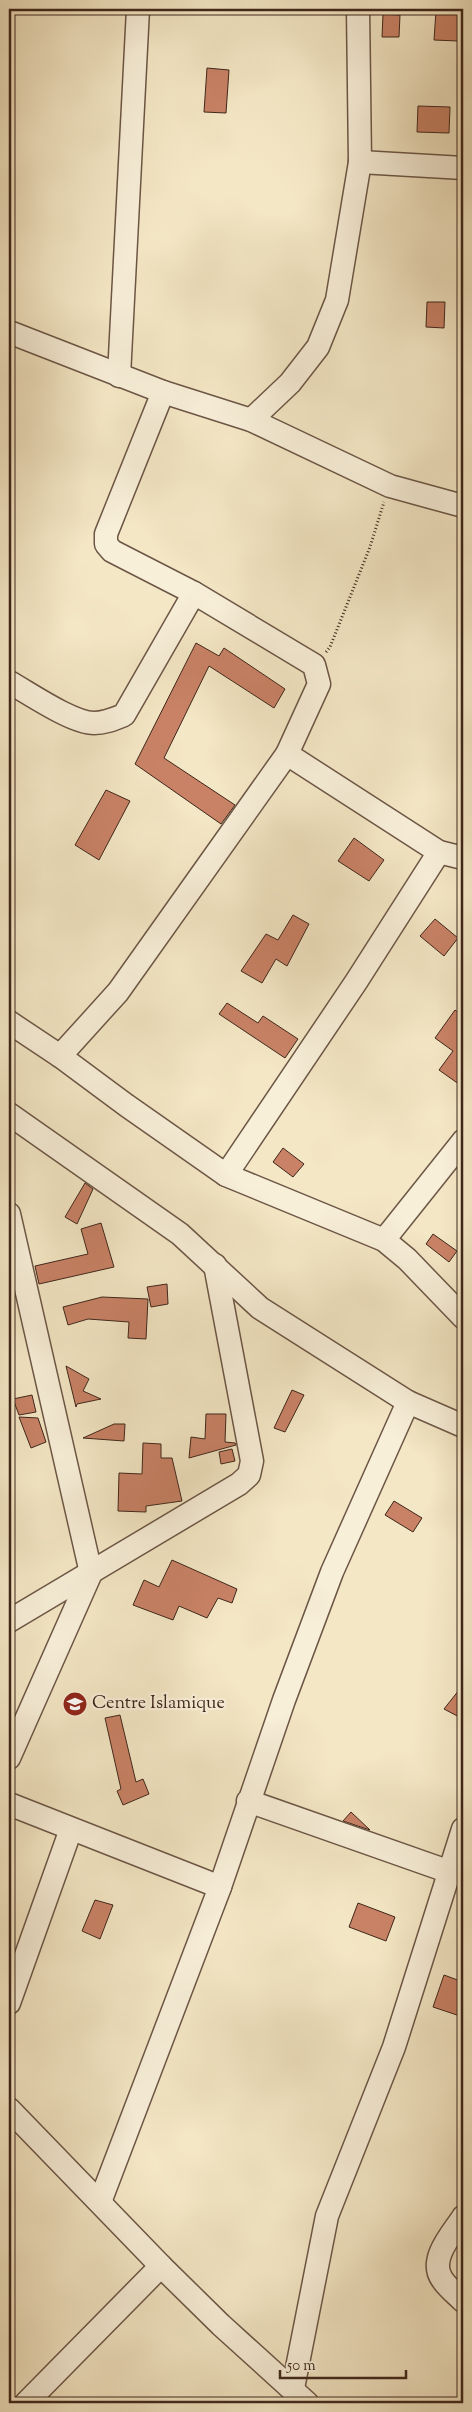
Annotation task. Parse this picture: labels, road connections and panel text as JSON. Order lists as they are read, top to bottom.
{
  "places": {
    "school or university": ["Centre Islamique"]
  },
  "scale_bar": "50 m"
}
